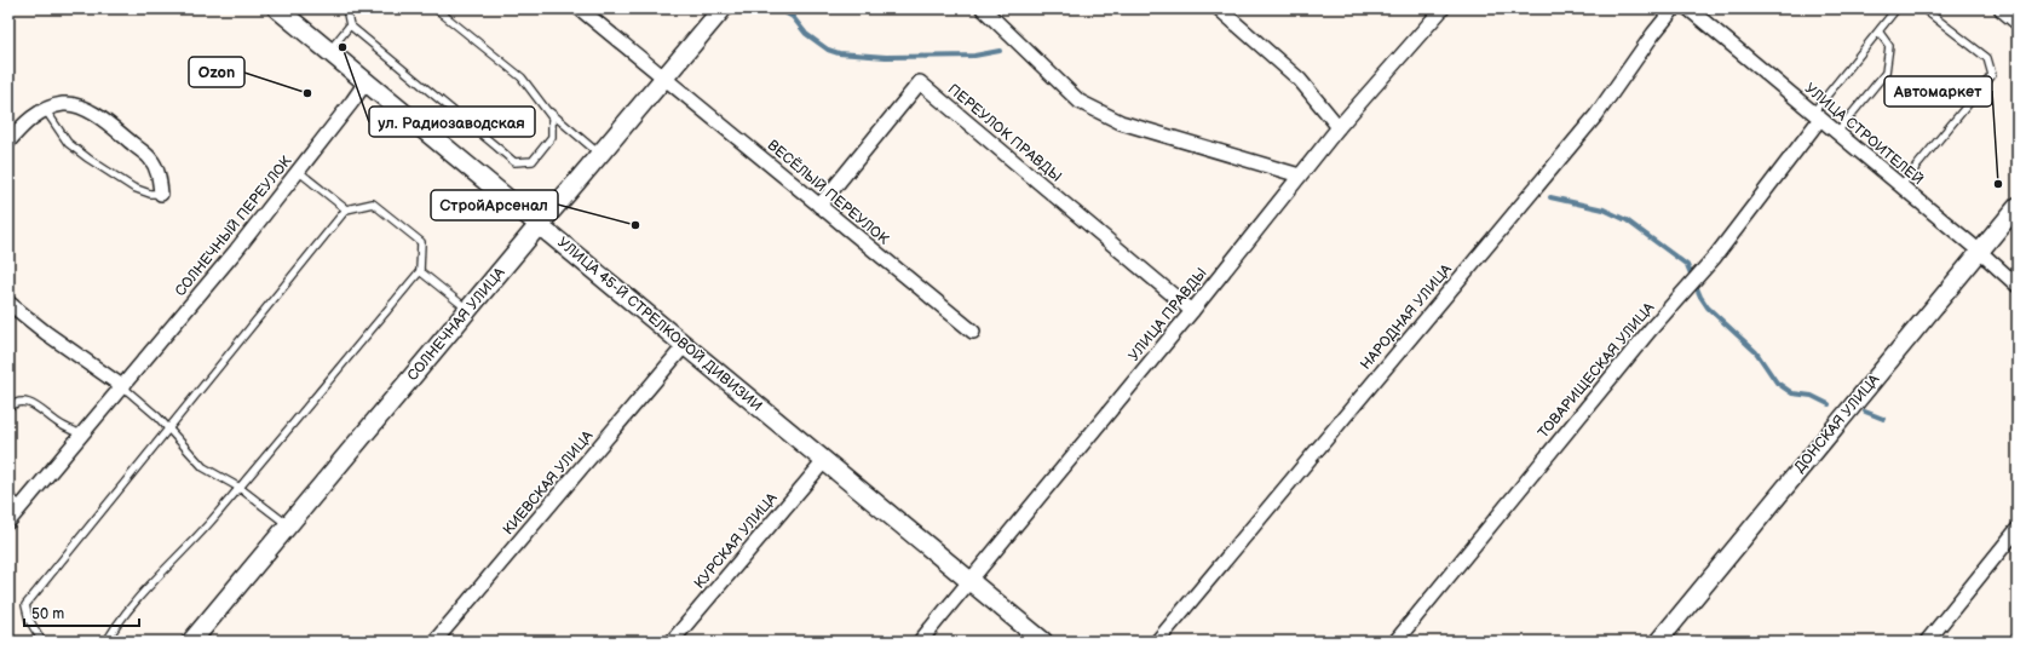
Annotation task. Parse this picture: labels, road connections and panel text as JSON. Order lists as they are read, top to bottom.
{
  "streets": {
    "main road": ["СОЛНЕЧНАЯ УЛИЦА", "УЛИЦА 45-Й СТРЕЛКОВОЙ ДИВИЗИИ"],
    "street": [
      "ПЕРЕУЛОК ПРАВДЫ",
      "УЛИЦА СТРОИТЕЛЕЙ",
      "ВЕСЁЛЫЙ ПЕРЕУЛОК",
      "СОЛНЕЧНЫЙ ПЕРЕУЛОК",
      "УЛИЦА ПРАВДЫ",
      "НАРОДНАЯ УЛИЦА",
      "ТОВАРИЩЕСКАЯ УЛИЦА",
      "ДОНСКАЯ УЛИЦА",
      "КИЕВСКАЯ УЛИЦА",
      "КУРСКАЯ УЛИЦА"
    ]
  },
  "crossings": [
    ["ПЕРЕУЛОК ПРАВДЫ", "ВЕСЁЛЫЙ ПЕРЕУЛОК"],
    ["ПЕРЕУЛОК ПРАВДЫ", "УЛИЦА ПРАВДЫ"],
    ["УЛИЦА СТРОИТЕЛЕЙ", "ТОВАРИЩЕСКАЯ УЛИЦА"],
    ["УЛИЦА СТРОИТЕЛЕЙ", "ДОНСКАЯ УЛИЦА"],
    ["ВЕСЁЛЫЙ ПЕРЕУЛОК", "СОЛНЕЧНАЯ УЛИЦА"],
    ["СОЛНЕЧНЫЙ ПЕРЕУЛОК", "УЛИЦА 45-Й СТРЕЛКОВОЙ ДИВИЗИИ"],
    ["УЛИЦА ПРАВДЫ", "УЛИЦА 45-Й СТРЕЛКОВОЙ ДИВИЗИИ"],
    ["СОЛНЕЧНАЯ УЛИЦА", "УЛИЦА 45-Й СТРЕЛКОВОЙ ДИВИЗИИ"],
    ["УЛИЦА 45-Й СТРЕЛКОВОЙ ДИВИЗИИ", "КИЕВСКАЯ УЛИЦА"],
    ["УЛИЦА 45-Й СТРЕЛКОВОЙ ДИВИЗИИ", "КУРСКАЯ УЛИЦА"]
  ],
  "places": [
    "ул. Радиозаводская",
    "Ozon",
    "Автомаркет",
    "СтройАрсенал"
  ],
  "scale_bar": "50 m"
}
